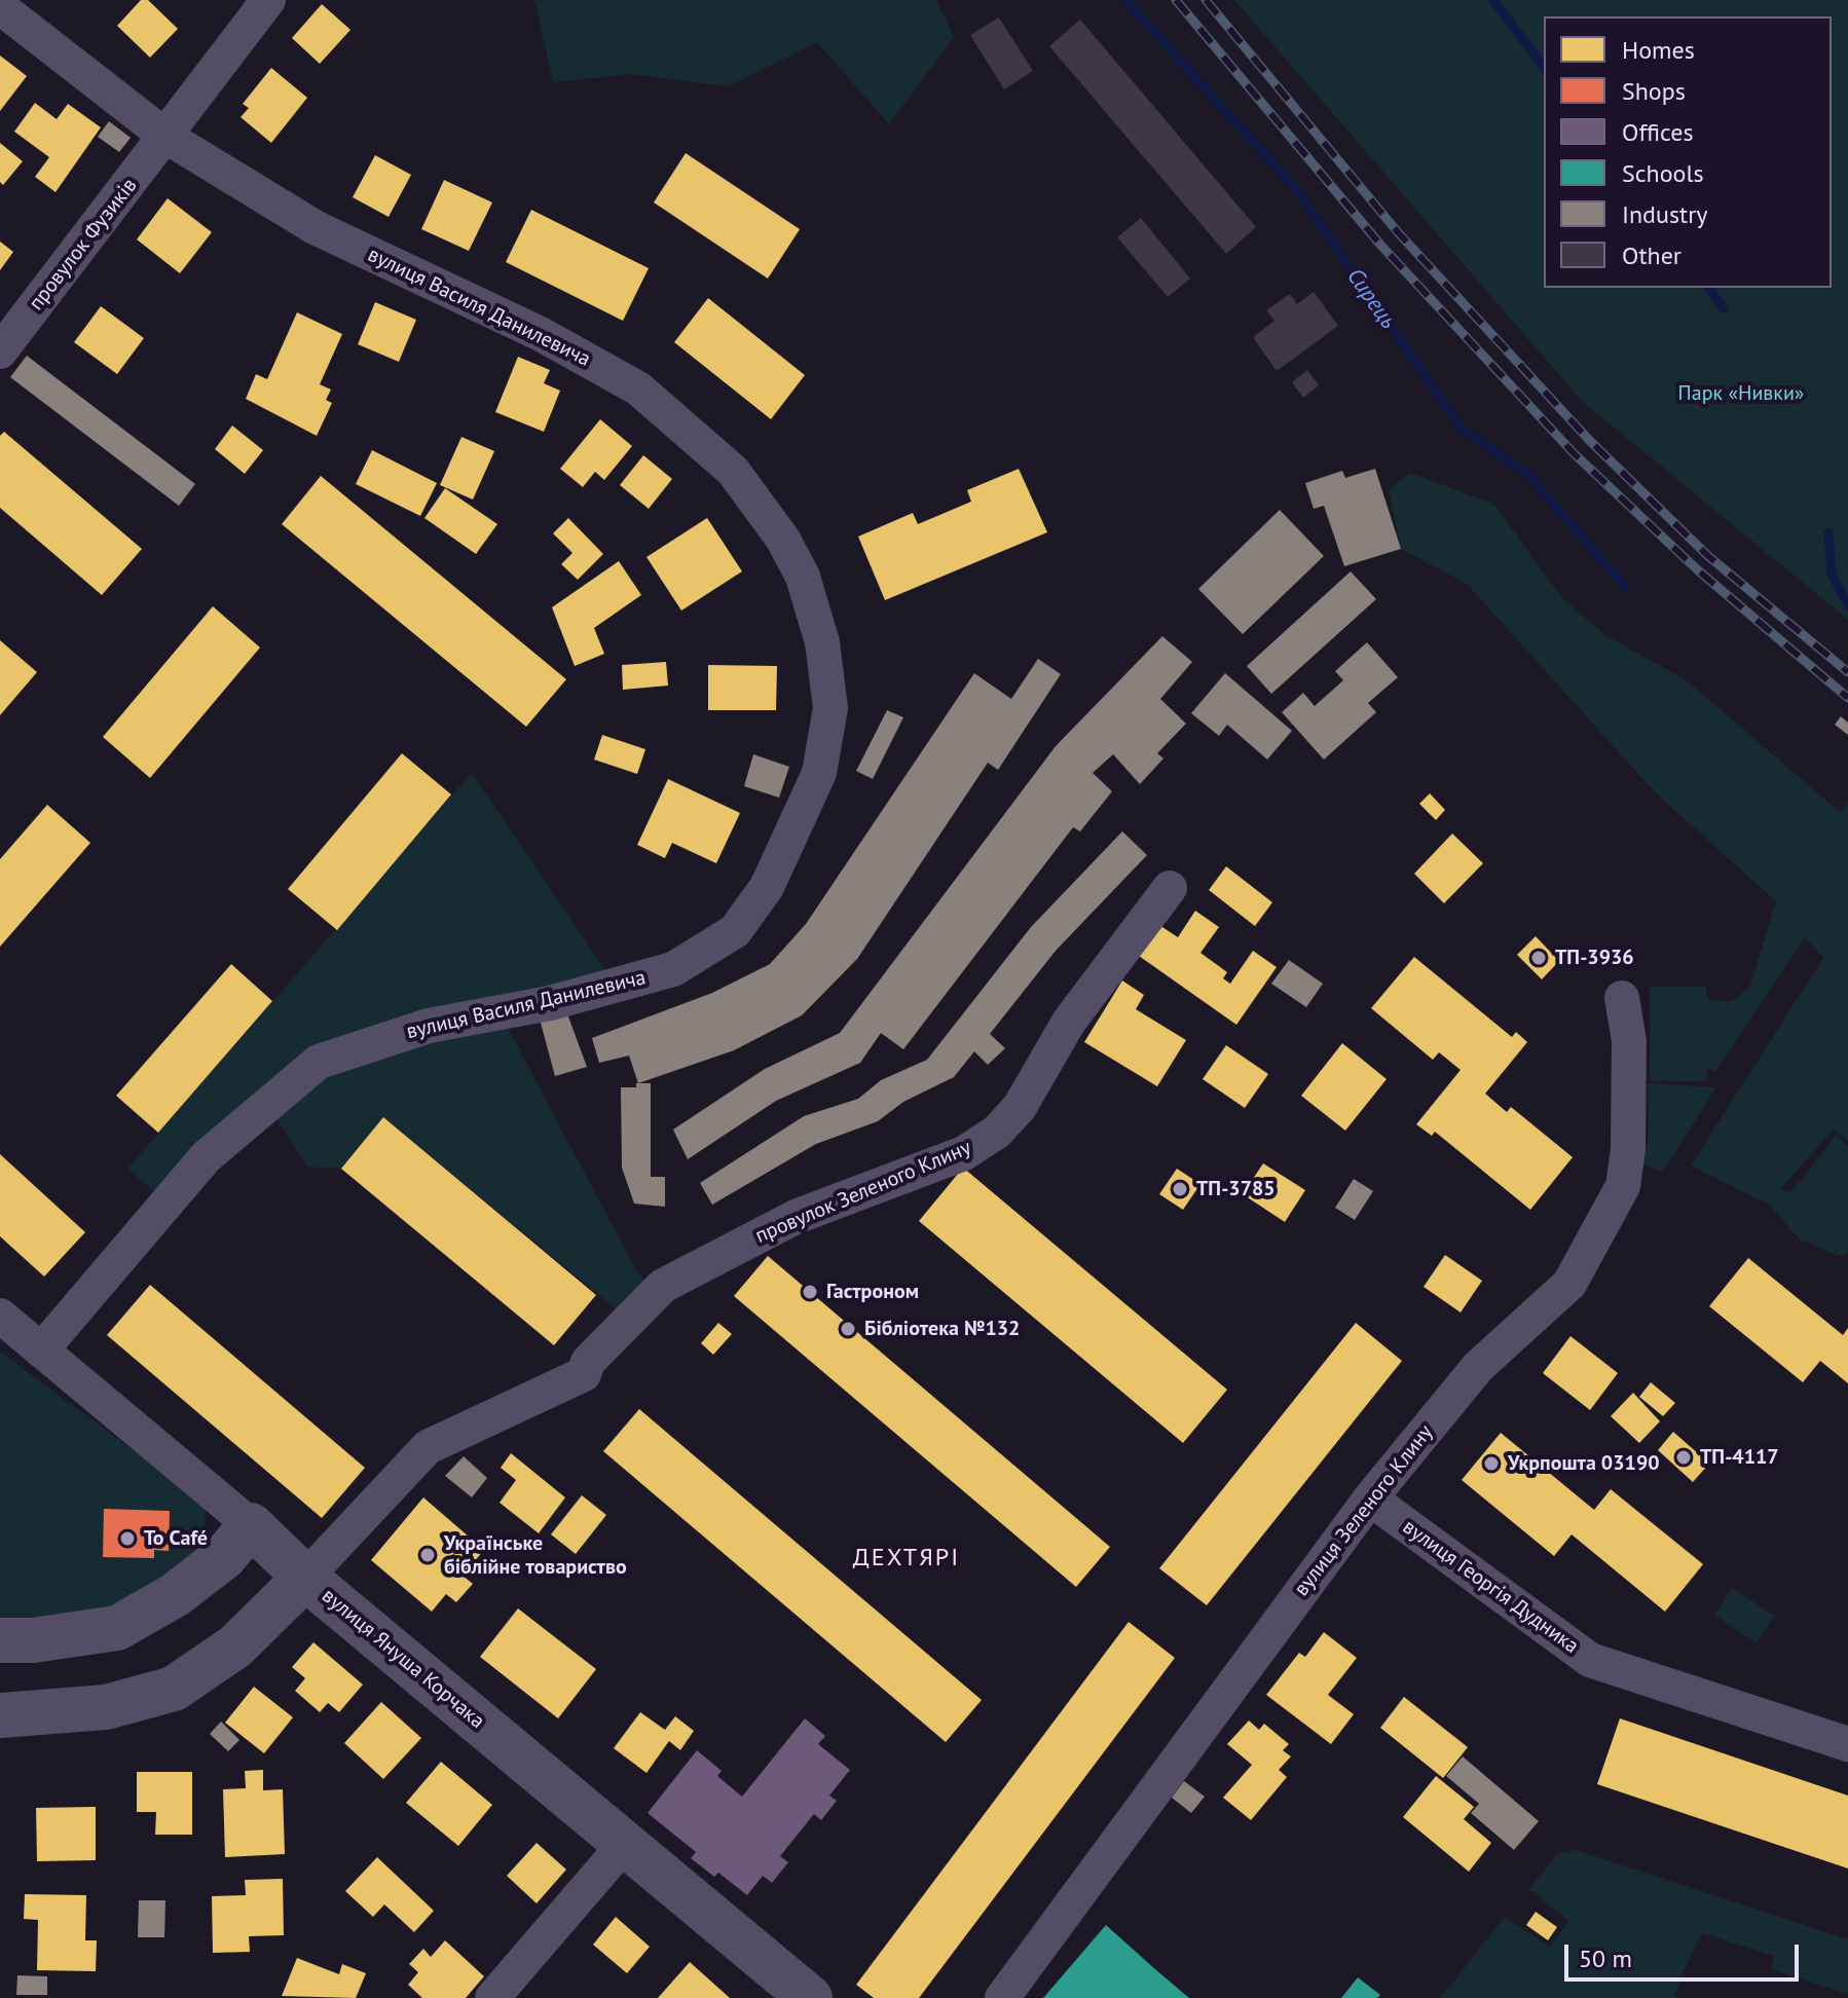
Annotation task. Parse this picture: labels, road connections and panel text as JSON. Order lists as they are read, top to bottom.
{
  "streets": {
    "street": [
      "провулок Фузиків",
      "вулиця Василя Данилевича",
      "провулок Зеленого Клину",
      "вулиця Зеленого Клину",
      "вулиця Георгія Дудника",
      "вулиця Януша Корчака"
    ]
  },
  "crossings": [
    ["провулок Фузиків", "вулиця Василя Данилевича"],
    ["вулиця Василя Данилевича", "вулиця Януша Корчака"],
    ["провулок Зеленого Клину", "вулиця Януша Корчака"],
    ["вулиця Зеленого Клину", "вулиця Георгія Дудника"]
  ],
  "districts": ["ДЕХТЯРІ"],
  "water": ["Сирець"],
  "parks": ["Парк «Нивки»"],
  "places": [
    "ТП-3936",
    "ТП-3785",
    "Гастроном",
    "Бібліотека №132",
    "ТП-4117",
    "Укрпошта 03190",
    "To Café",
    "Українське біблійне товариство"
  ],
  "legend": [
    "Homes",
    "Shops",
    "Offices",
    "Schools",
    "Industry",
    "Other"
  ],
  "scale_bar": "50 m"
}
